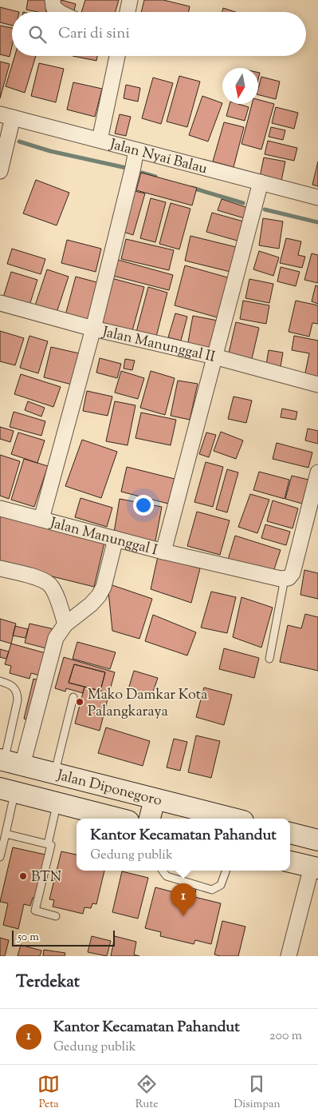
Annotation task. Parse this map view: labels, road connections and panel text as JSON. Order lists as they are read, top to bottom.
{
  "streets": {
    "main road": ["Jalan Diponegoro"],
    "street": ["Jalan Nyai Balau", "Jalan Manunggal II", "Jalan Manunggal I"]
  },
  "places": ["Mako Damkar Kota Palangkaraya", "BTN"],
  "scale_bar": "50 m",
  "north": "bottom",
  "page": {
    "search": "Cari di sini",
    "popup": ["Kantor Kecamatan Pahandut", "Gedung publik"],
    "pins": "1",
    "scale": "50 m",
    "heading": "Terdekat",
    "list": [
      {
        "mark": "1",
        "name": "Kantor Kecamatan Pahandut",
        "note": "Gedung publik",
        "value": "200 m"
      }
    ],
    "nav": ["Peta", "Rute", "Disimpan"]
  }
}
